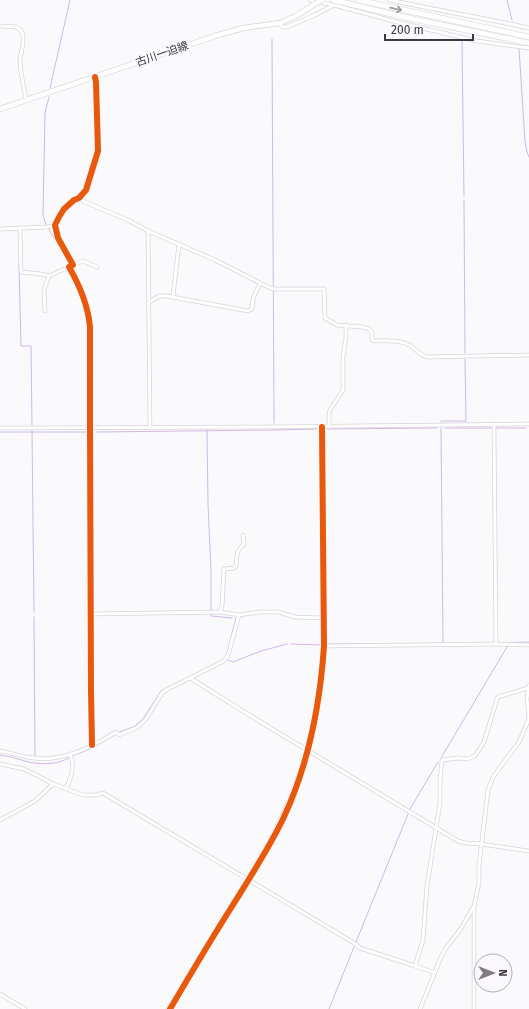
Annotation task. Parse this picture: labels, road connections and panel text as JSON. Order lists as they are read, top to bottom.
{
  "streets": {
    "main road": ["古川一迫線"]
  },
  "scale_bar": "200 m",
  "north": "right"
}
